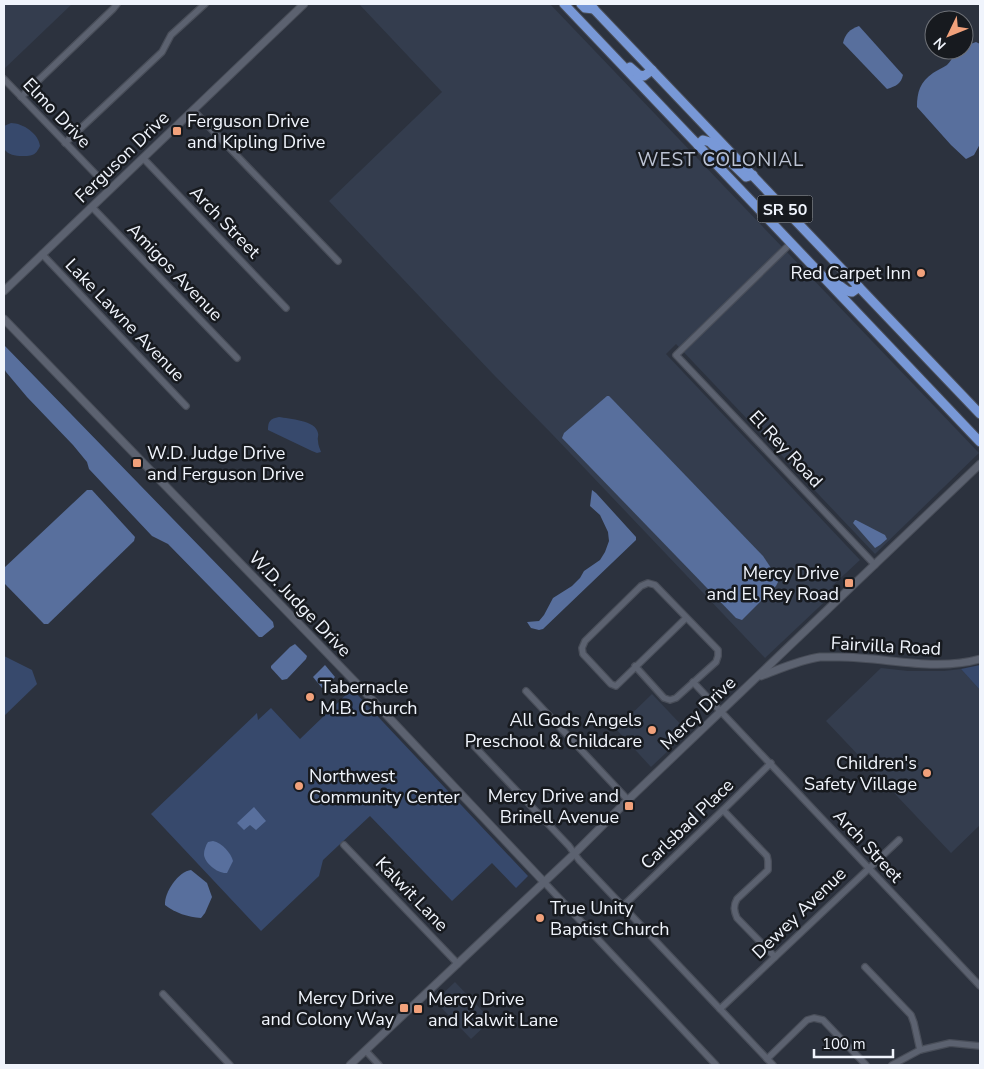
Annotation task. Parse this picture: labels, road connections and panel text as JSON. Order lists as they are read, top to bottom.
{
  "streets": {
    "highway": ["SR 50"],
    "street": [
      "Elmo Drive",
      "Ferguson Drive",
      "Arch Street",
      "Amigos Avenue",
      "Lake Lawne Avenue",
      "El Rey Road",
      "W.D. Judge Drive",
      "Fairvilla Road",
      "Mercy Drive",
      "Carlsbad Place",
      "Kalwit Lane",
      "Dewey Avenue"
    ]
  },
  "crossings": [
    ["Elmo Drive", "Ferguson Drive"],
    ["Ferguson Drive", "Arch Street"],
    ["Ferguson Drive", "Amigos Avenue"],
    ["Ferguson Drive", "Lake Lawne Avenue"],
    ["SR 50", "El Rey Road"],
    ["Arch Street", "Mercy Drive"],
    ["Arch Street", "Carlsbad Place"],
    ["Arch Street", "Dewey Avenue"],
    ["El Rey Road", "Mercy Drive"],
    ["W.D. Judge Drive", "Mercy Drive"],
    ["Fairvilla Road", "Mercy Drive"],
    ["Mercy Drive", "Kalwit Lane"]
  ],
  "districts": ["WEST COLONIAL"],
  "places": {
    "transit": [
      "Ferguson Drive and Kipling Drive",
      "W.D. Judge Drive and Ferguson Drive",
      "Mercy Drive and El Rey Road",
      "Mercy Drive and Brinell Avenue",
      "Mercy Drive and Colony Way",
      "Mercy Drive and Kalwit Lane"
    ],
    "other": [
      "Red Carpet Inn",
      "Tabernacle M.B. Church",
      "All Gods Angels Preschool & Childcare",
      "Children's Safety Village",
      "Northwest Community Center",
      "True Unity Baptist Church"
    ]
  },
  "scale_bar": "100 m",
  "north": "bottom left"
}
